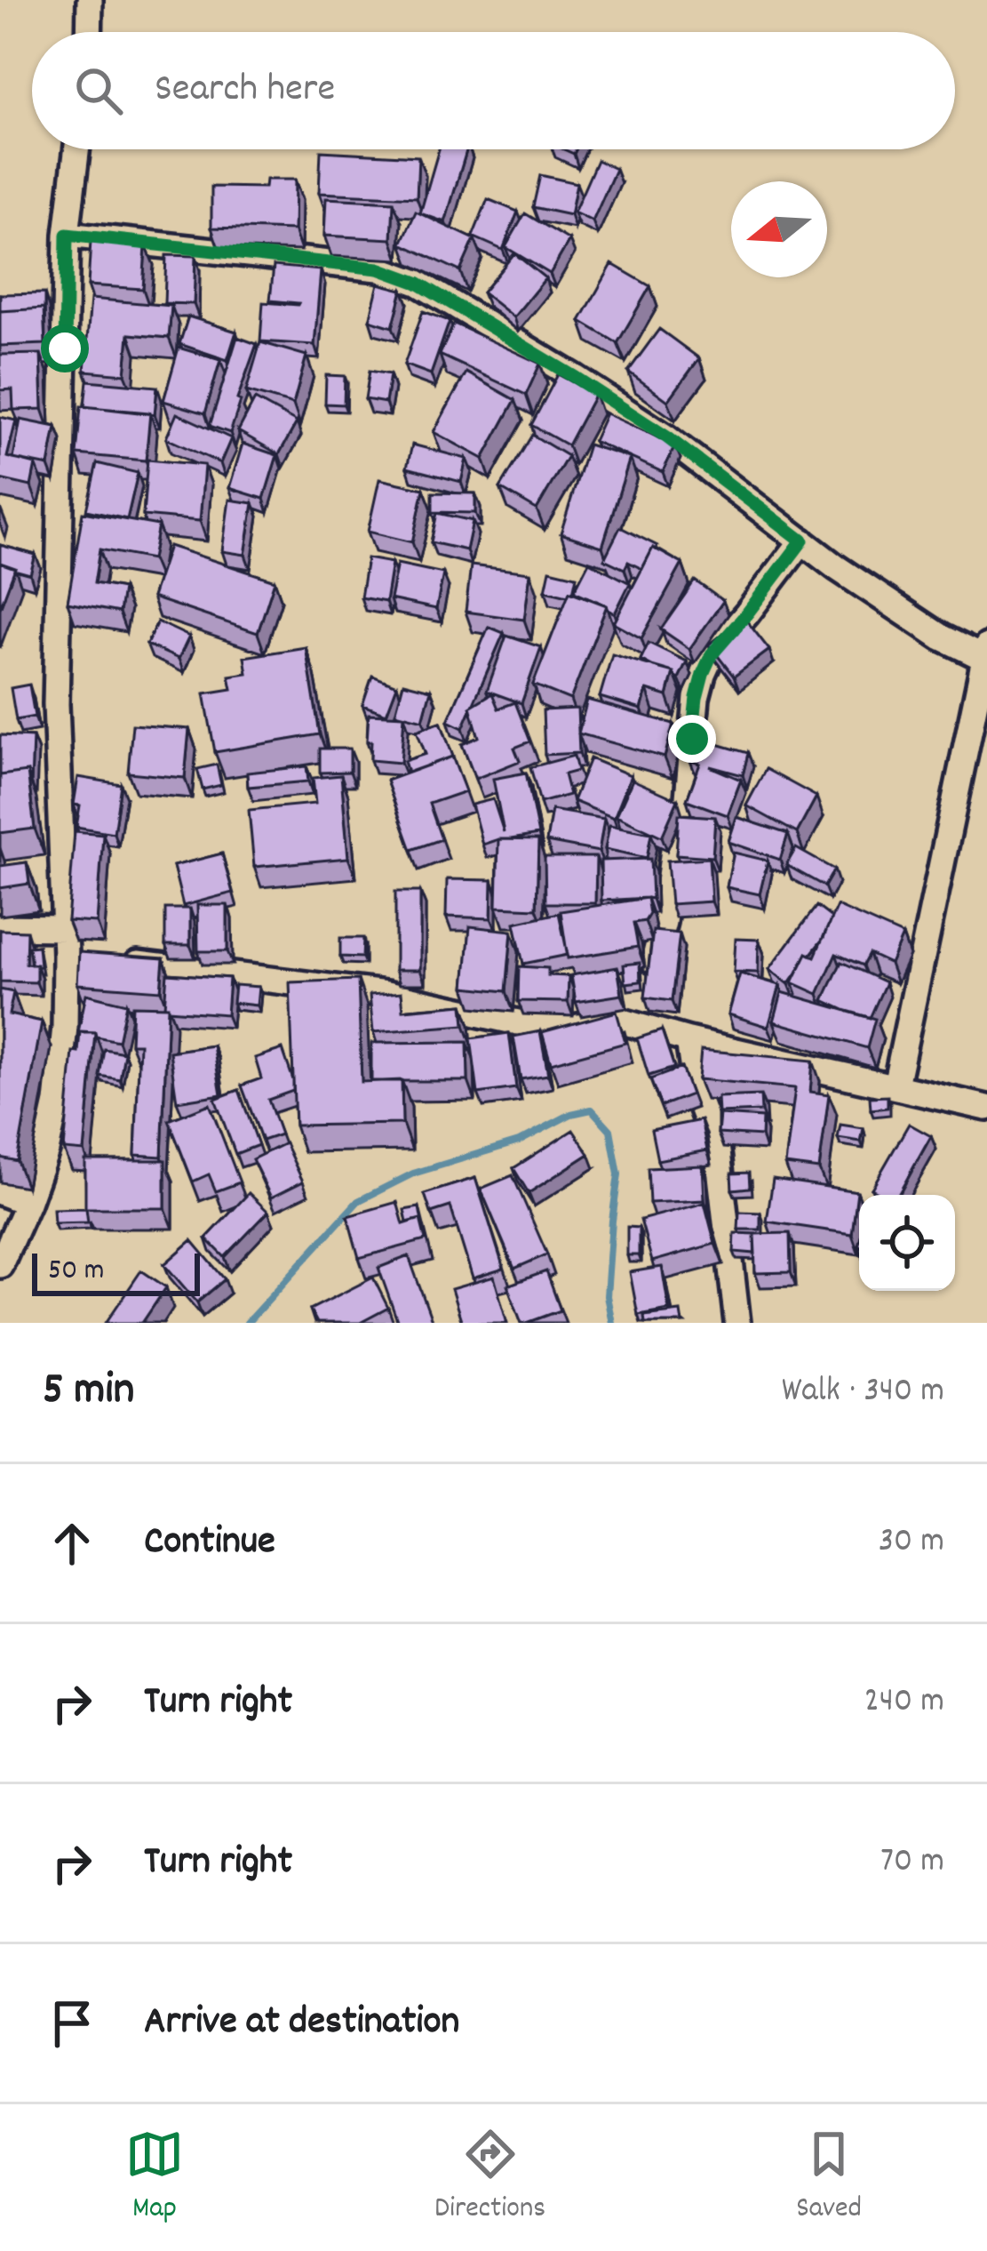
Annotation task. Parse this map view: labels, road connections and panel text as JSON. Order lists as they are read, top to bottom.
{
  "scale_bar": "50 m",
  "north": "left",
  "page": {
    "search": "Search here",
    "scale": "50 m",
    "heading": ["5 min", "Walk · 340 m"],
    "list": [
      ["Continue", "30 m"],
      ["Turn right", "240 m"],
      ["Turn right", "70 m"],
      "Arrive at destination"
    ],
    "nav": ["Map", "Directions", "Saved"]
  }
}
